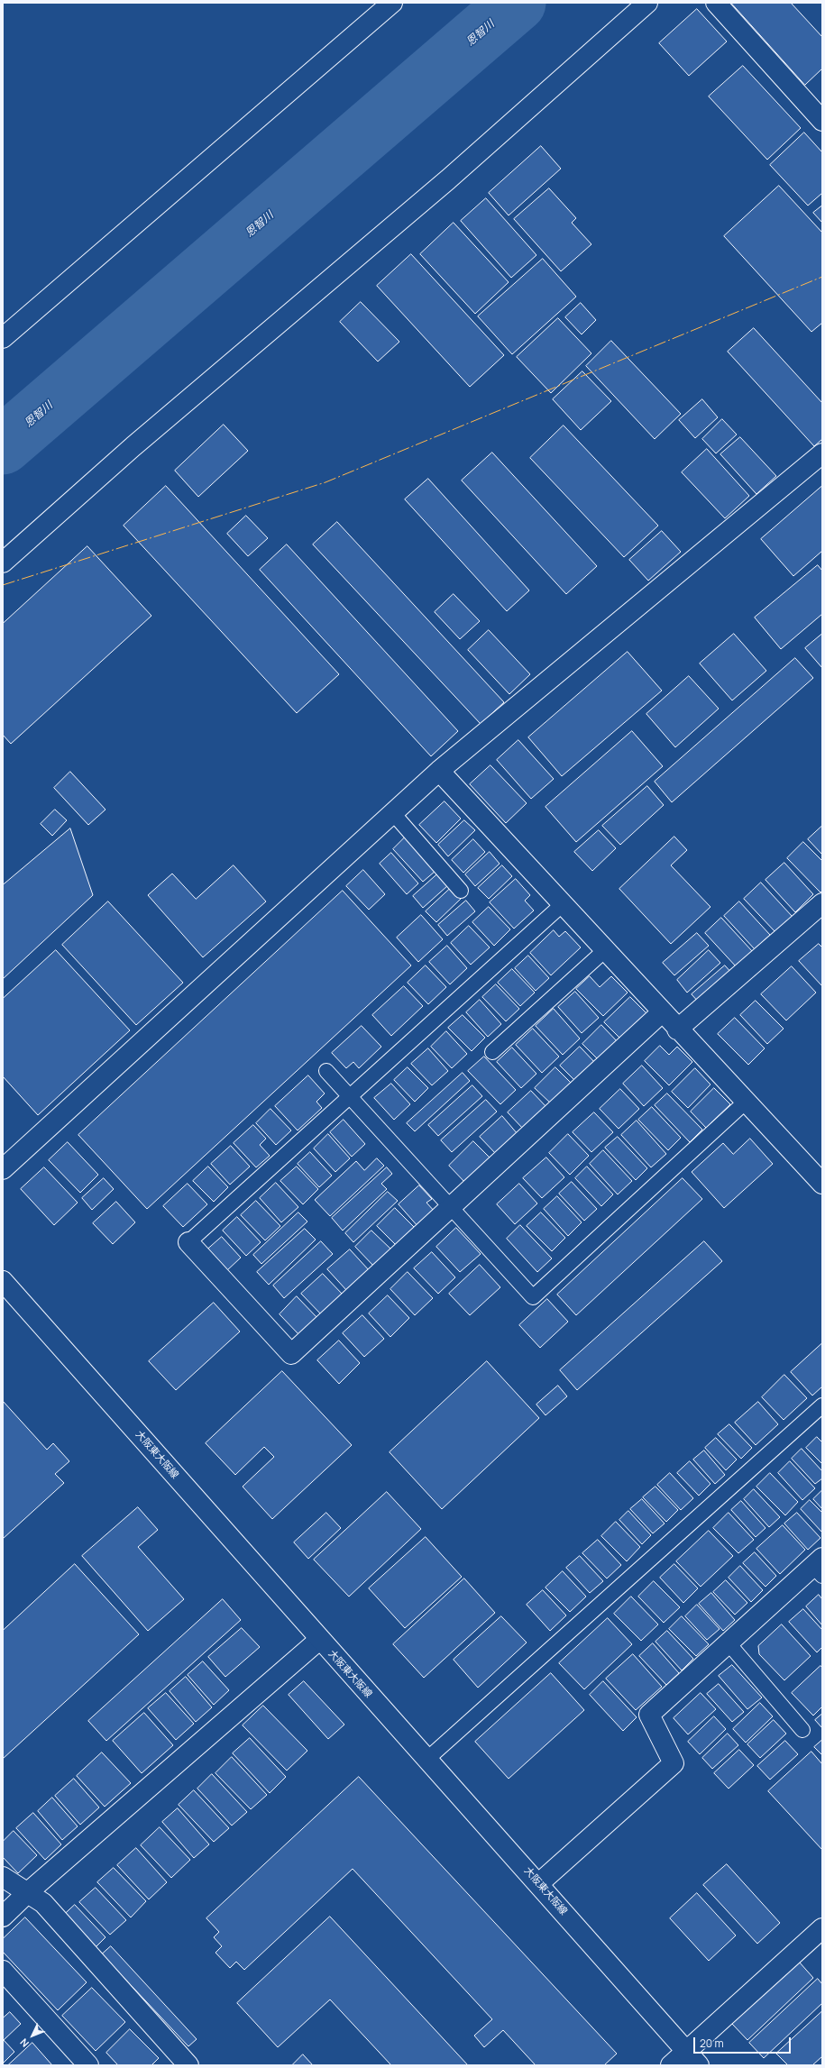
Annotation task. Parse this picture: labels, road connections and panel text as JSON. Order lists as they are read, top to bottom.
{
  "streets": {
    "street": ["大阪東大阪線"]
  },
  "water": ["恩智川"],
  "scale_bar": "20 m",
  "north": "bottom left"
}
